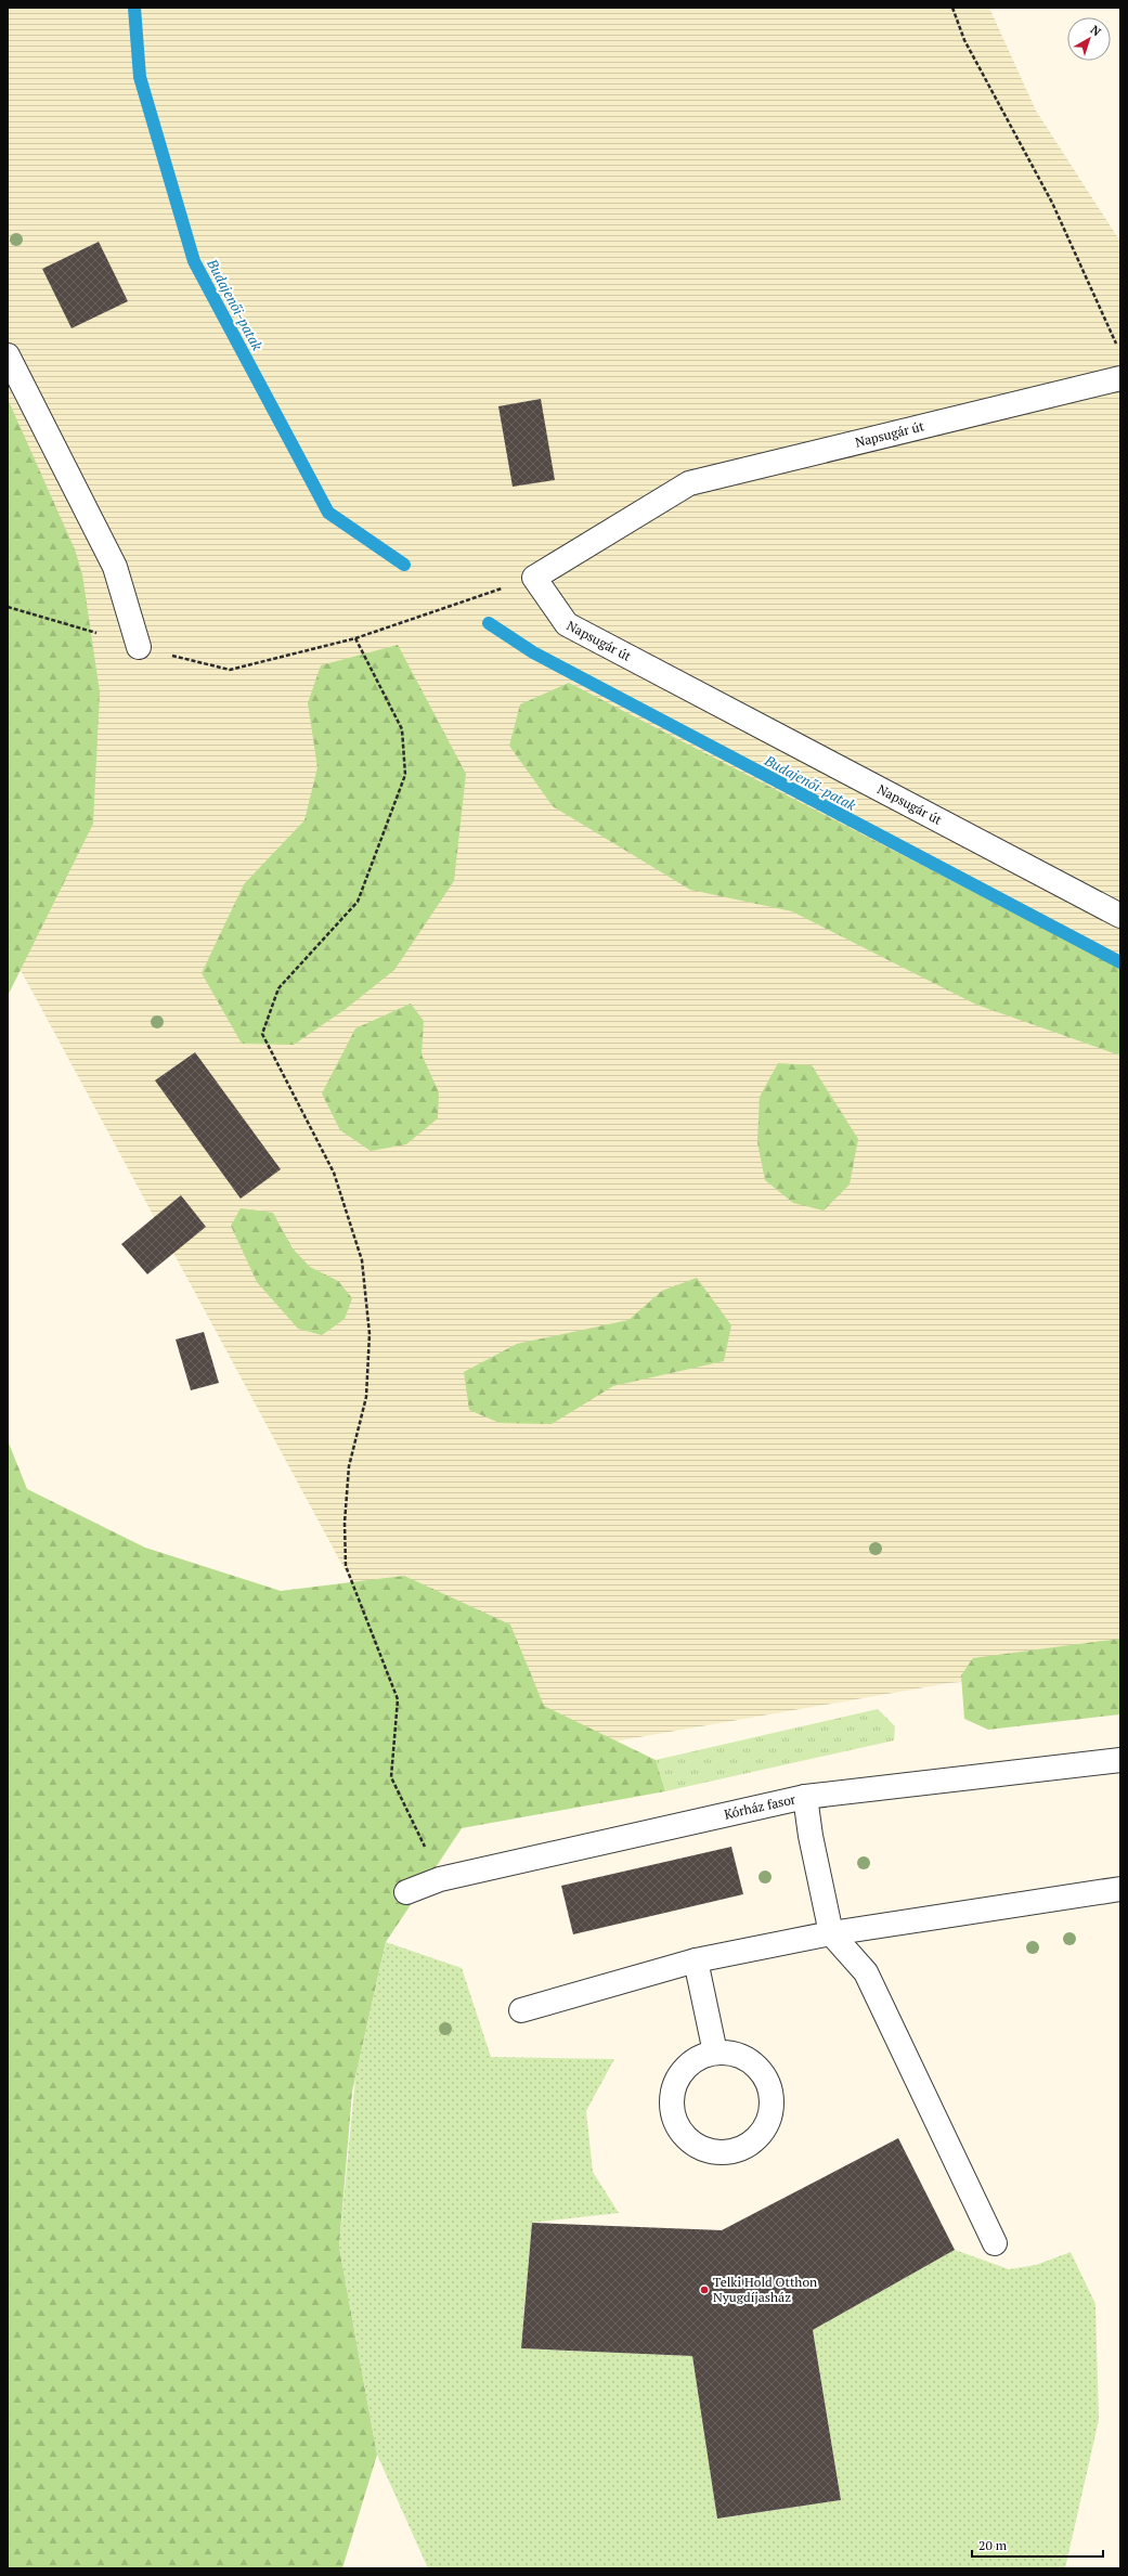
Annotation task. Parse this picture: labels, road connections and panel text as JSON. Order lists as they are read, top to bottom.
{
  "streets": {
    "street": ["Napsugár út", "Kórház fasor"]
  },
  "water": ["Budajenői-patak"],
  "places": ["Telki Hold Otthon Nyugdíjasház"],
  "scale_bar": "20 m",
  "north": "top right"
}
